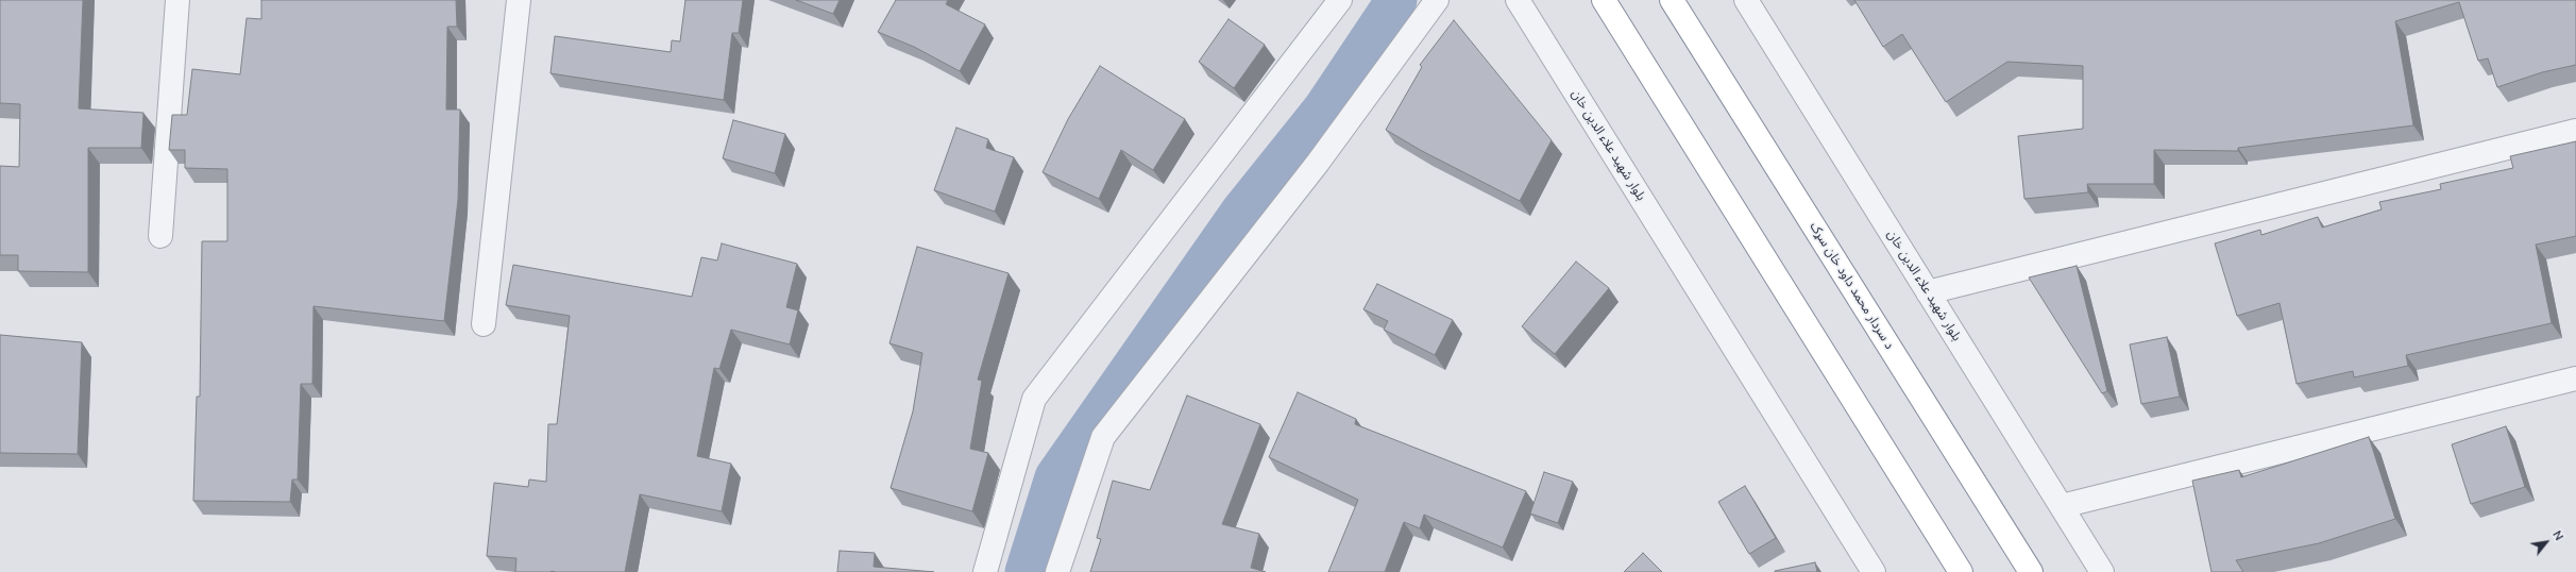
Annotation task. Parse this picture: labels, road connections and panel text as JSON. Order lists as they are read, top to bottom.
{
  "streets": {
    "highway": ["د سردار محمد داود خان سړک"],
    "street": ["بلوار شهید علاء الدین خان"]
  },
  "north": "top right"
}
